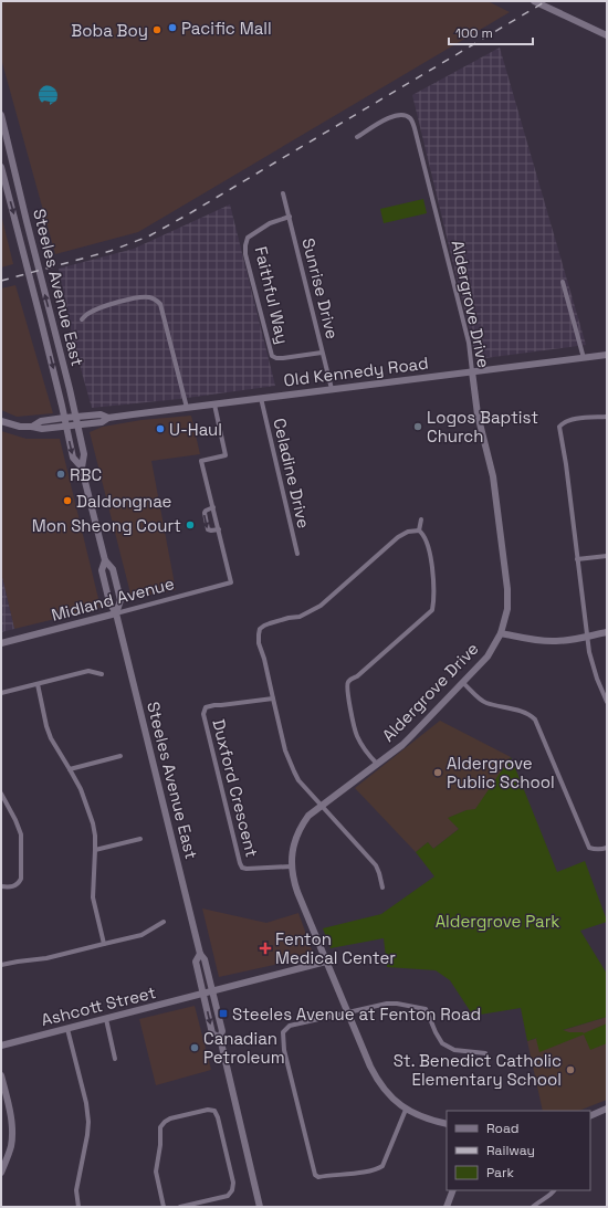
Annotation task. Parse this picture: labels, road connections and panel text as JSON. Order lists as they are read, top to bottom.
{
  "streets": {
    "street": [
      "Steeles Avenue East",
      "Sunrise Drive",
      "Faithful Way",
      "Aldergrove Drive",
      "Old Kennedy Road",
      "Celadine Drive",
      "Midland Avenue",
      "Duxford Crescent",
      "Ashcott Street"
    ]
  },
  "crossings": [
    ["Steeles Avenue East", "Old Kennedy Road"],
    ["Steeles Avenue East", "Midland Avenue"],
    ["Steeles Avenue East", "Ashcott Street"],
    ["Sunrise Drive", "Faithful Way"],
    ["Sunrise Drive", "Old Kennedy Road"],
    ["Aldergrove Drive", "Old Kennedy Road"],
    ["Aldergrove Drive", "Duxford Crescent"],
    ["Aldergrove Drive", "Ashcott Street"],
    ["Old Kennedy Road", "Celadine Drive"]
  ],
  "parks": ["Aldergrove Park"],
  "places": {
    "other": [
      "Pacific Mall",
      "Boba Boy",
      "Logos Baptist Church",
      "U-Haul",
      "RBC",
      "Daldongnae",
      "Mon Sheong Court",
      "Aldergrove Public School",
      "Canadian Petroleum",
      "St. Benedict Catholic Elementary School"
    ],
    "health": ["Fenton Medical Center"],
    "transit": ["Steeles Avenue at Fenton Road"]
  },
  "legend": ["Road", "Railway", "Park"],
  "scale_bar": "100 m"
}
